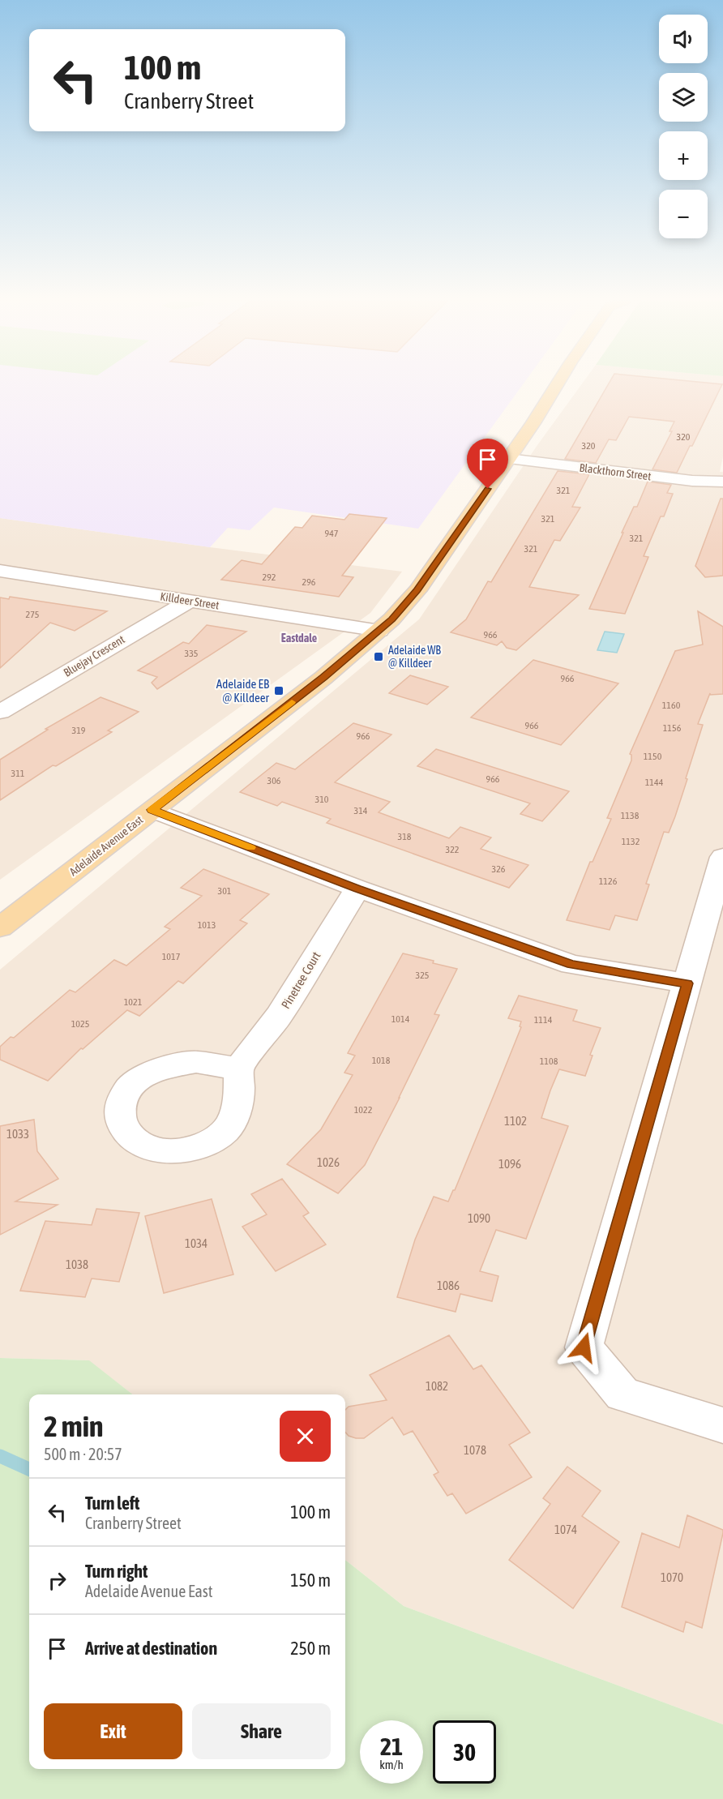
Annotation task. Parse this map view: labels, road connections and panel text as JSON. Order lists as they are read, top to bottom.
{
  "streets": {
    "main road": ["Adelaide Avenue East"],
    "street": [
      "Blackthorn Street",
      "Killdeer Street",
      "Bluejay Crescent",
      "Pinetree Court"
    ]
  },
  "crossings": [
    ["Blackthorn Street", "Adelaide Avenue East"],
    ["Killdeer Street", "Bluejay Crescent"],
    ["Killdeer Street", "Adelaide Avenue East"]
  ],
  "districts": ["Eastdale"],
  "places": {
    "transit": ["Adelaide WB @ Killdeer", "Adelaide EB @ Killdeer"]
  },
  "house_numbers": [
    "320",
    "320",
    "321",
    "321",
    "947",
    "321",
    "321",
    "292",
    "296",
    "275",
    "966",
    "335",
    "966",
    "1160",
    "966",
    "1156",
    "319",
    "966",
    "1150",
    "311",
    "966",
    "306",
    "1144",
    "310",
    "314",
    "1138",
    "318",
    "1132",
    "322",
    "326",
    "1126",
    "301",
    "1013",
    "1017",
    "325",
    "1021",
    "1014",
    "1114",
    "1025",
    "1018",
    "1108",
    "1022",
    "1102",
    "1033",
    "1026",
    "1096",
    "1090",
    "1034",
    "1038",
    "1086",
    "1082",
    "1078",
    "1074",
    "1070"
  ],
  "page": {
    "map_buttons": ["+", "−"],
    "turn": ["100 m", "Cranberry Street"],
    "heading": ["2 min", "500 m · 20:57"],
    "list": [
      {
        "name": "Turn left",
        "note": "Cranberry Street",
        "value": "100 m"
      },
      {
        "name": "Turn right",
        "note": "Adelaide Avenue East",
        "value": "150 m"
      },
      {
        "name": "Arrive at destination",
        "value": "250 m"
      }
    ],
    "buttons": ["Exit", "Share"],
    "speed": "21 km/h",
    "limit": "30"
  }
}
